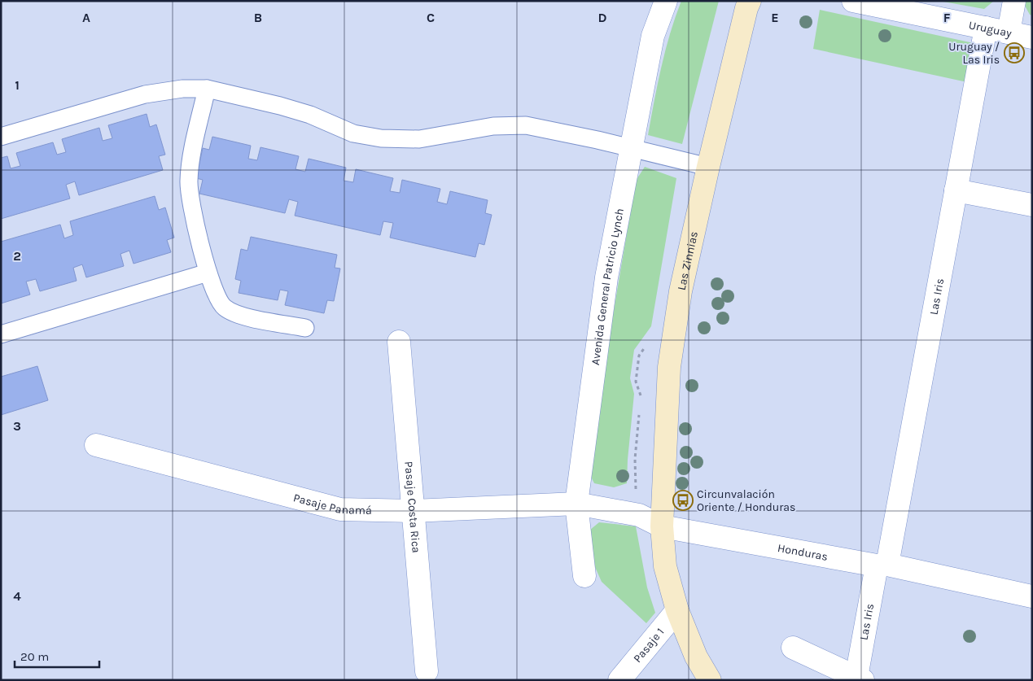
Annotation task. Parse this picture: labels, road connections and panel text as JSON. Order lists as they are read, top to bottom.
{
  "streets": {
    "street": [
      "Uruguay",
      "Las Zinnias",
      "Avenida General Patricio Lynch",
      "Las Iris",
      "Pasaje Panamá",
      "Pasaje Costa Rica",
      "Honduras",
      "Pasaje 1"
    ]
  },
  "crossings": [
    ["Uruguay", "Las Iris"],
    ["Las Zinnias", "Honduras"],
    ["Las Zinnias", "Pasaje 1"],
    ["Avenida General Patricio Lynch", "Pasaje Panamá"],
    ["Avenida General Patricio Lynch", "Honduras"],
    ["Las Iris", "Honduras"],
    ["Pasaje Panamá", "Pasaje Costa Rica"],
    ["Pasaje Panamá", "Honduras"]
  ],
  "places": {
    "bus stop": ["Uruguay / Las Iris", "Circunvalación Oriente / Honduras"]
  },
  "scale_bar": "20 m",
  "grid": {
    "columns": [
      "A",
      "B",
      "C",
      "D",
      "E",
      "F"
    ],
    "rows": [
      "1",
      "2",
      "3",
      "4"
    ]
  }
}
